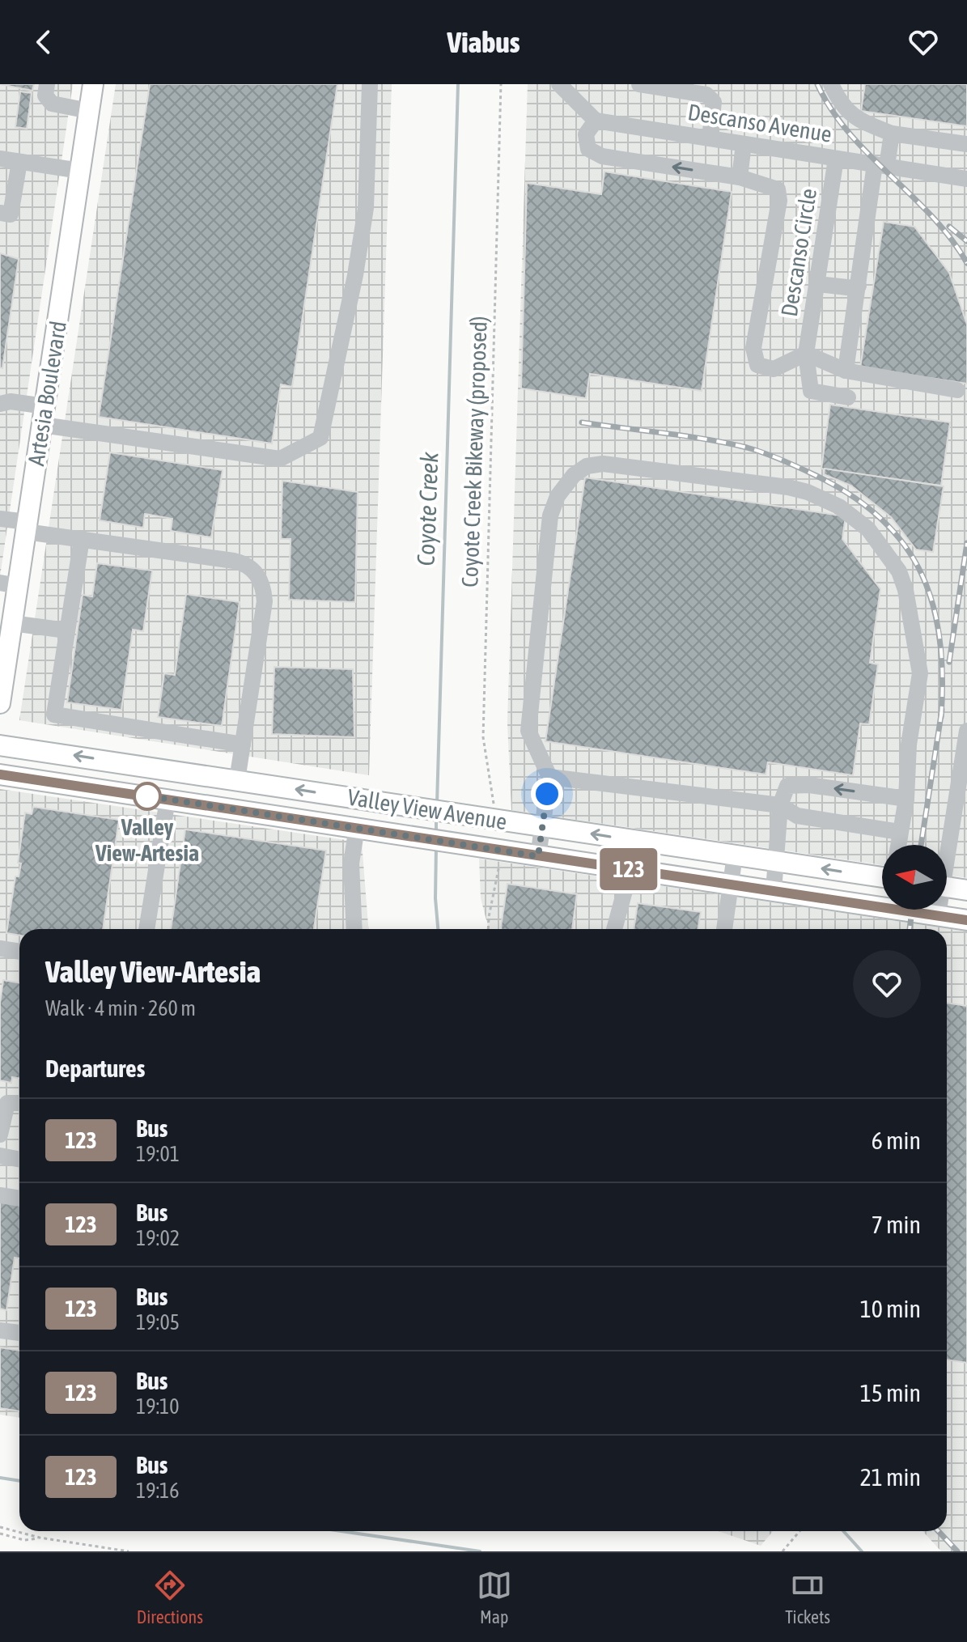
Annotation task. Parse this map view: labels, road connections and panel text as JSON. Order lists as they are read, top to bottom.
{
  "streets": {
    "main road": ["Artesia Boulevard", "Valley View Avenue"],
    "street": ["Descanso Avenue", "Descanso Circle"],
    "path": ["Coyote Creek Bikeway (proposed)"]
  },
  "crossings": [
    ["Descanso Avenue", "Descanso Circle"],
    ["Coyote Creek Bikeway (proposed)", "Valley View Avenue"]
  ],
  "water": ["Coyote Creek"],
  "places": ["Valley View-Artesia"],
  "lines": ["bus line 123"],
  "north": "left",
  "page": {
    "header": "Viabus",
    "on_map": "123",
    "heading": [
      ["Valley View-Artesia", "Walk · 4 min · 260 m"],
      "Departures"
    ],
    "list": [
      {
        "mark": "123",
        "name": "Bus",
        "note": "19:01",
        "value": "6 min"
      },
      {
        "mark": "123",
        "name": "Bus",
        "note": "19:02",
        "value": "7 min"
      },
      {
        "mark": "123",
        "name": "Bus",
        "note": "19:05",
        "value": "10 min"
      },
      {
        "mark": "123",
        "name": "Bus",
        "note": "19:10",
        "value": "15 min"
      },
      {
        "mark": "123",
        "name": "Bus",
        "note": "19:16",
        "value": "21 min"
      }
    ],
    "tabs": ["Directions", "Map", "Tickets"]
  }
}
